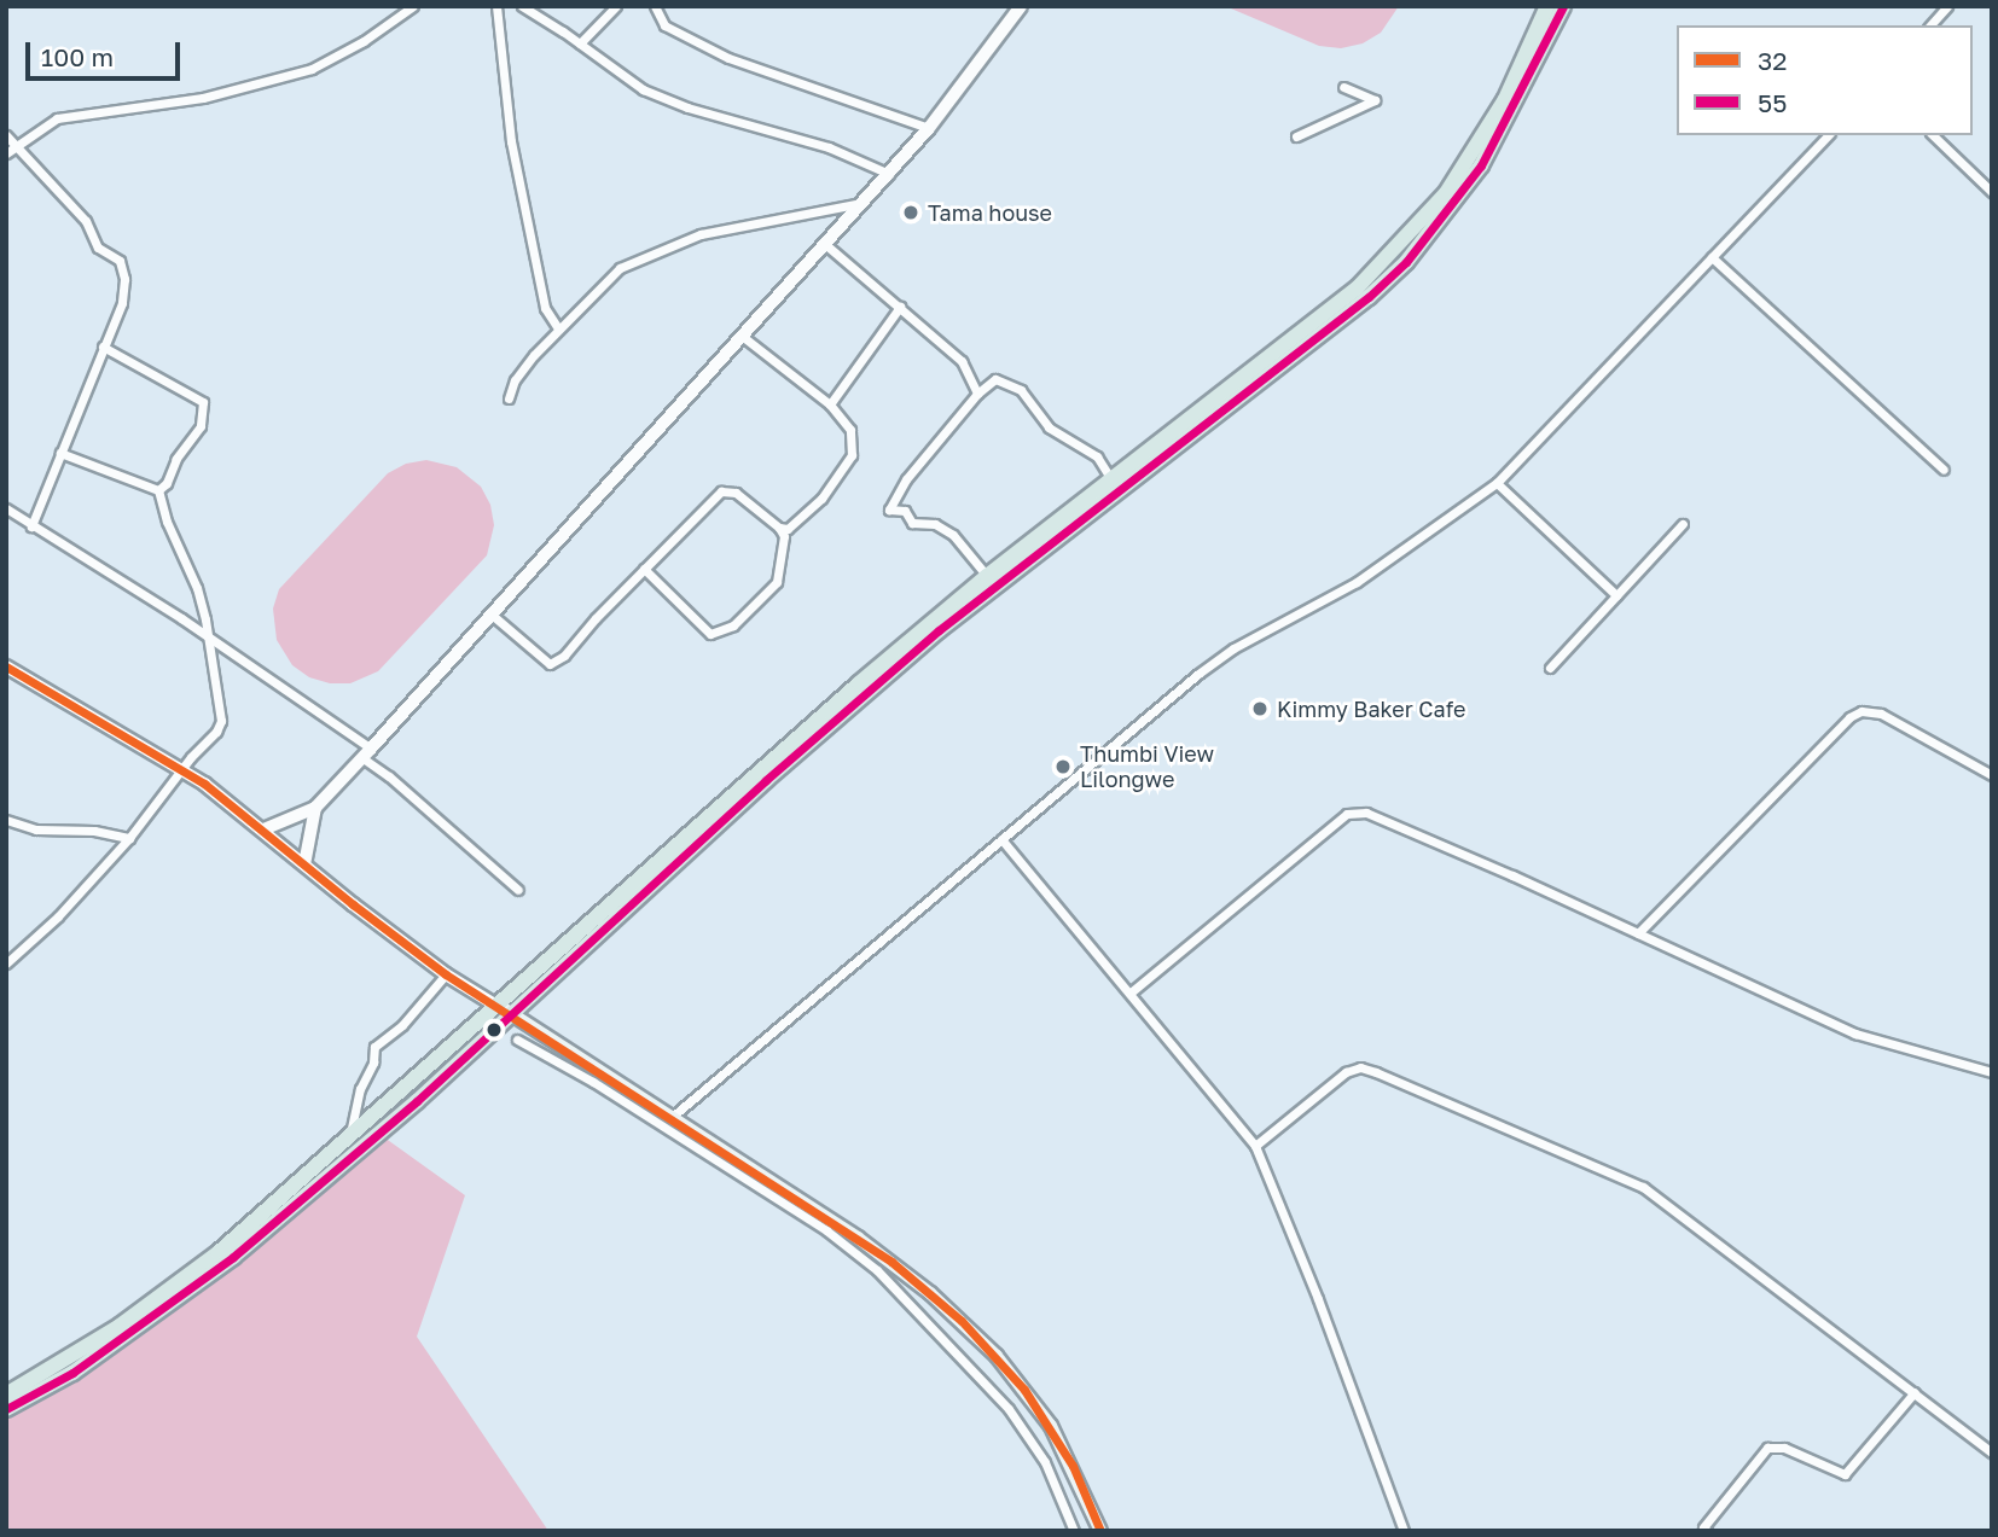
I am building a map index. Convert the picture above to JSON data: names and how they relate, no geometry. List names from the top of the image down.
{
  "places": ["Tama house", "Kimmy Baker Cafe", "Thumbi View Lilongwe"],
  "lines": ["transit line 55", "transit line 32"],
  "legend": ["32", "55"],
  "scale_bar": "100 m"
}
